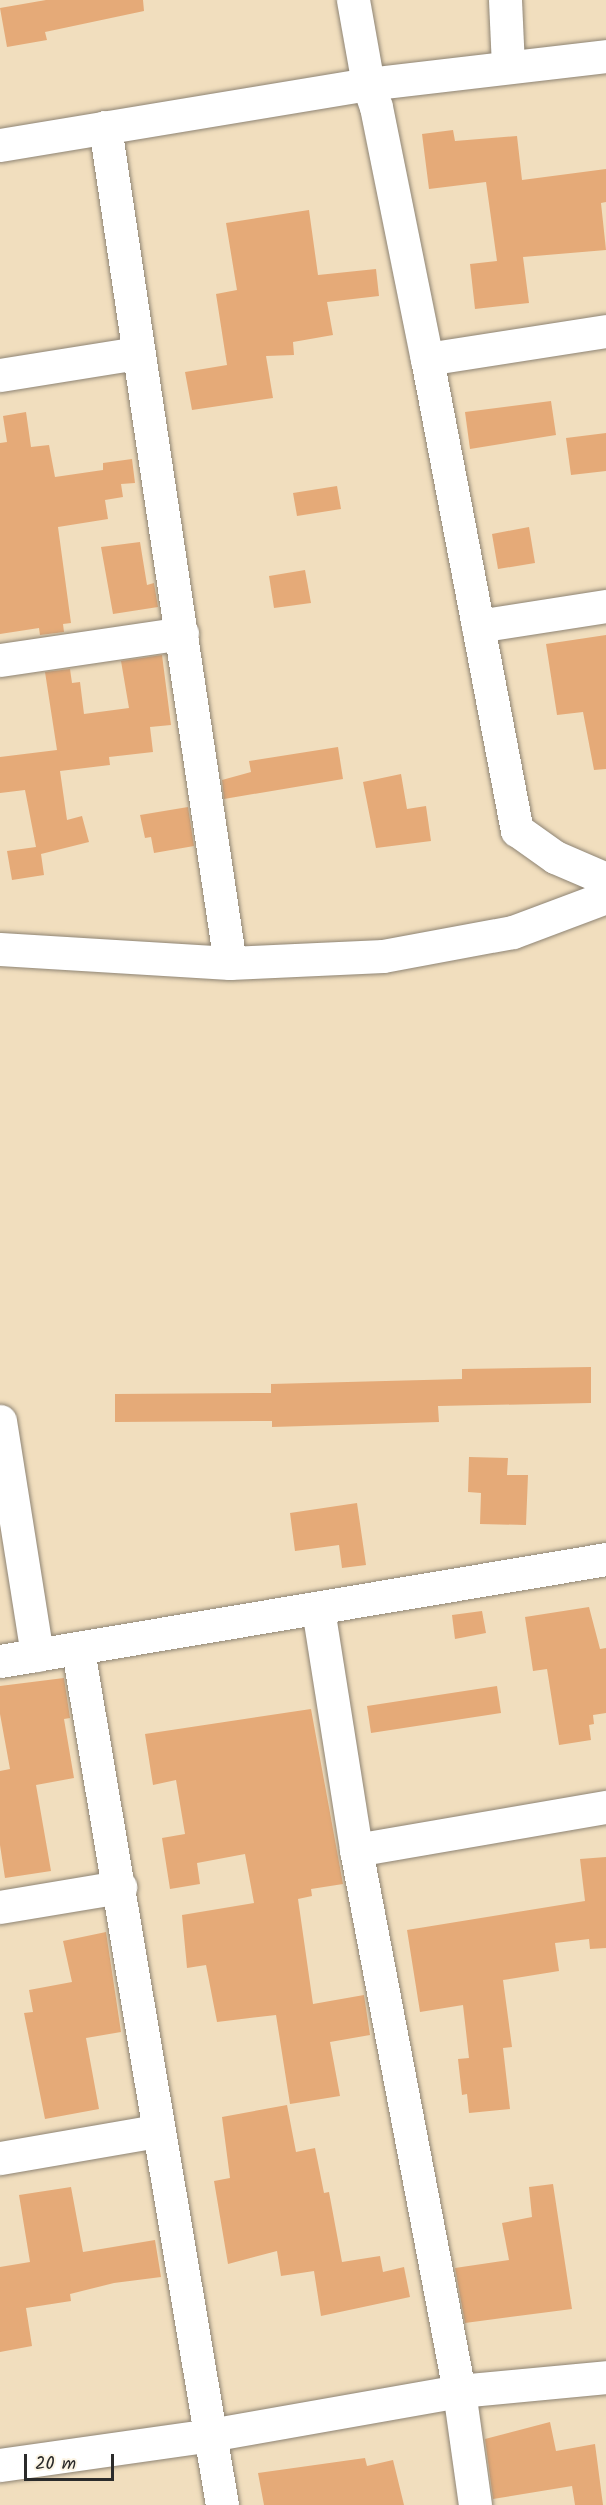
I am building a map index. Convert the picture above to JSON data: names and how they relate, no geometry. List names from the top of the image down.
{
  "scale_bar": "20 m"
}
